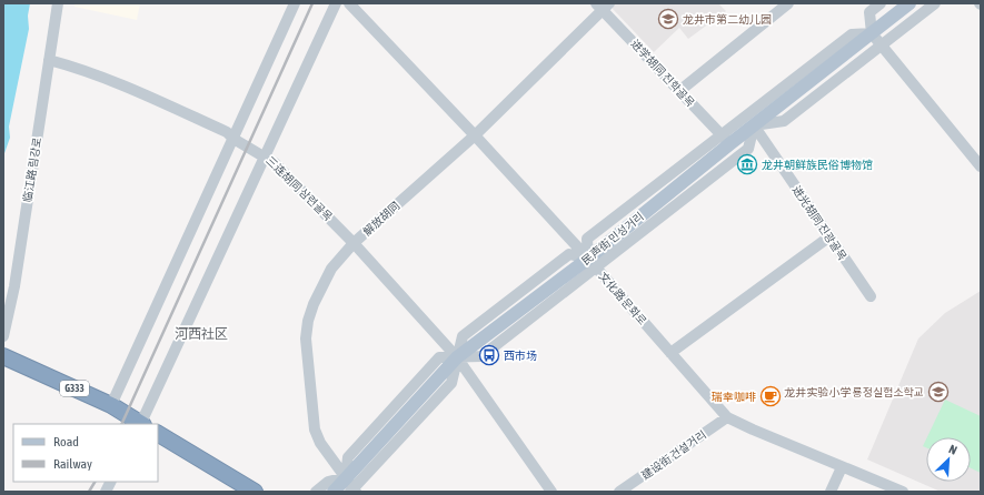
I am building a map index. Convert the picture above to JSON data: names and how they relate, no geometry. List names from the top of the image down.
{
  "streets": {
    "highway": ["G333"],
    "main road": ["民声街 민성거리"],
    "street": [
      "进学胡同 진학골목",
      "临江路 림강로",
      "三连胡同 삼련골목",
      "解放胡同",
      "进光胡同 진광골목",
      "文化路 문화로",
      "建设街 건설거리"
    ]
  },
  "crossings": [
    ["进学胡同 진학골목", "解放胡同"],
    ["进学胡同 진학골목", "民声街 민성거리"],
    ["临江路 림강로", "三连胡同 삼련골목"],
    ["三连胡同 삼련골목", "解放胡同"],
    ["三连胡同 삼련골목", "民声街 민성거리"],
    ["解放胡同", "民声街 민성거리"],
    ["解放胡同", "文化路 문화로"],
    ["进光胡同 진광골목", "民声街 민성거리"],
    ["民声街 민성거리", "文化路 문화로"],
    ["文化路 문화로", "建设街 건설거리"]
  ],
  "districts": ["河西社区"],
  "places": {
    "school or university": ["龙井市第二幼儿园", "龙井实验小学 룡정실험소학교"],
    "museum": ["龙井朝鲜族民俗博物馆"],
    "bus stop": ["西市场"],
    "cafe": ["瑞幸咖啡"]
  },
  "legend": ["Road", "Railway"],
  "north": "top right"
}
